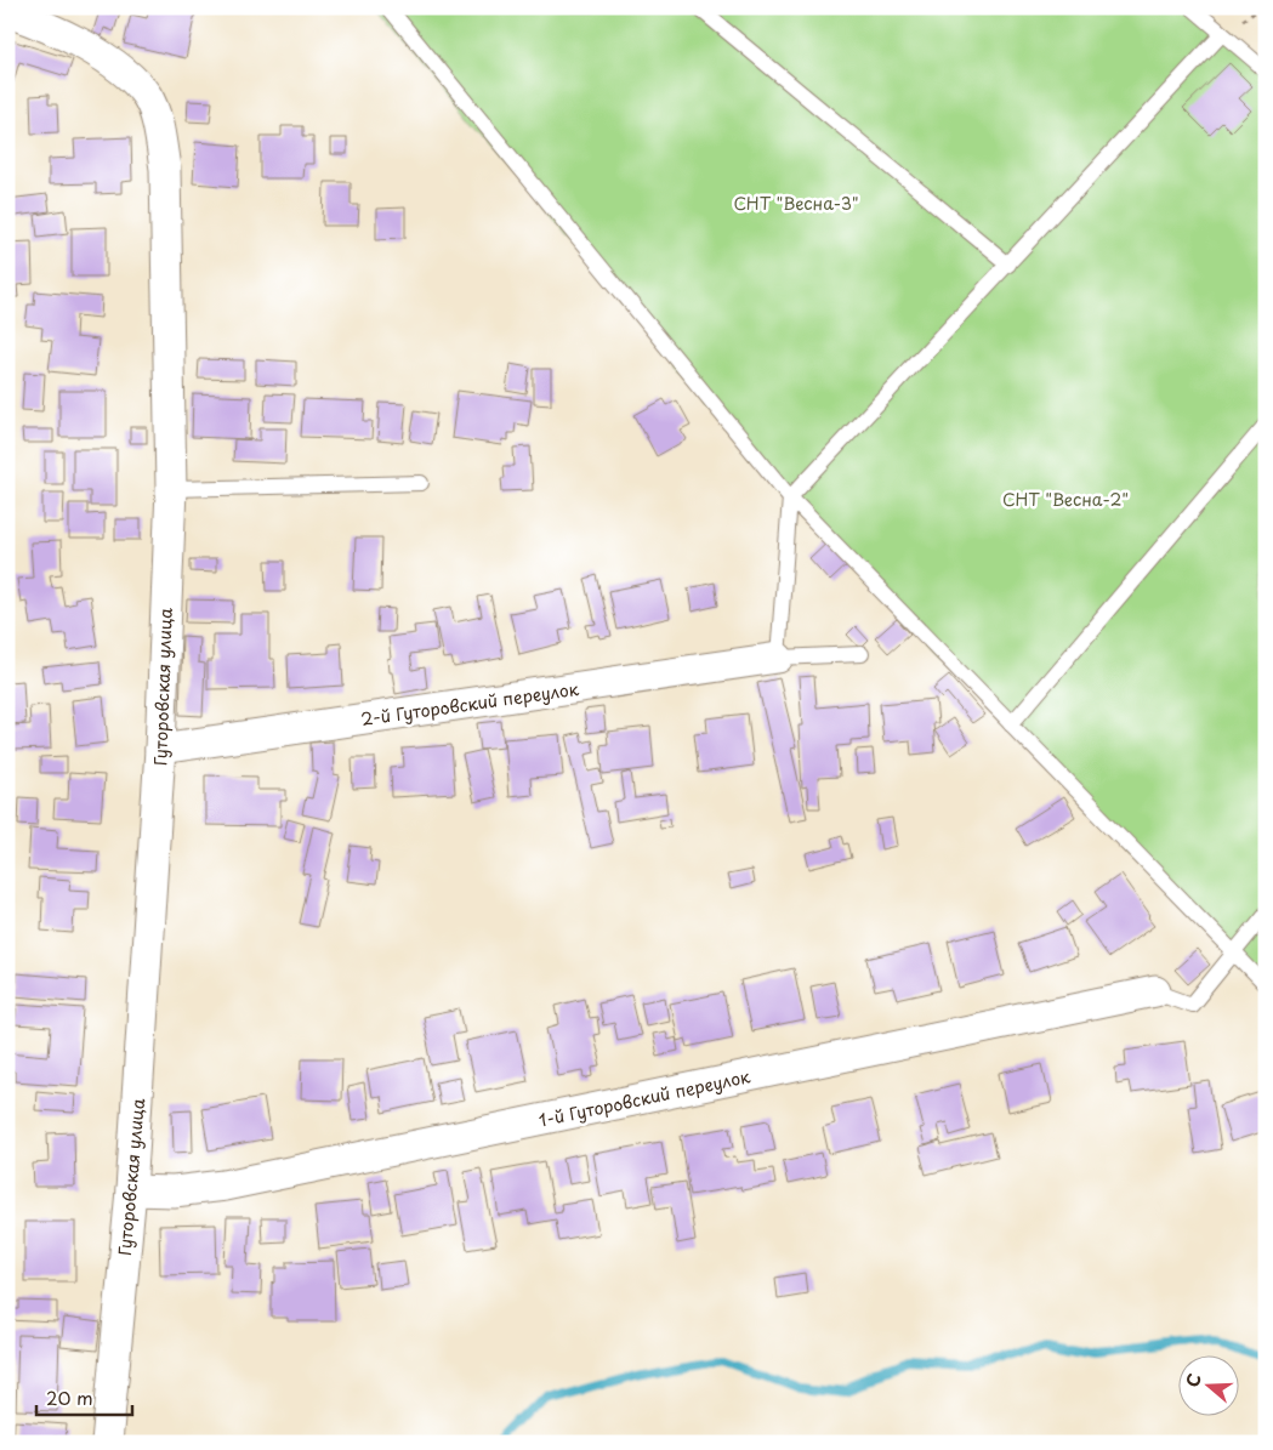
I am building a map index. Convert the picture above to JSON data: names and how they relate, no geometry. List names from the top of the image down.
{
  "streets": {
    "street": ["Гуторовская улица", "2-й Гуторовский переулок", "1-й Гуторовский переулок"]
  },
  "crossings": [
    ["Гуторовская улица", "2-й Гуторовский переулок"],
    ["Гуторовская улица", "1-й Гуторовский переулок"]
  ],
  "parks": ["СНТ \"Весна-3\"", "СНТ \"Весна-2\""],
  "scale_bar": "20 m",
  "north": "left"
}
